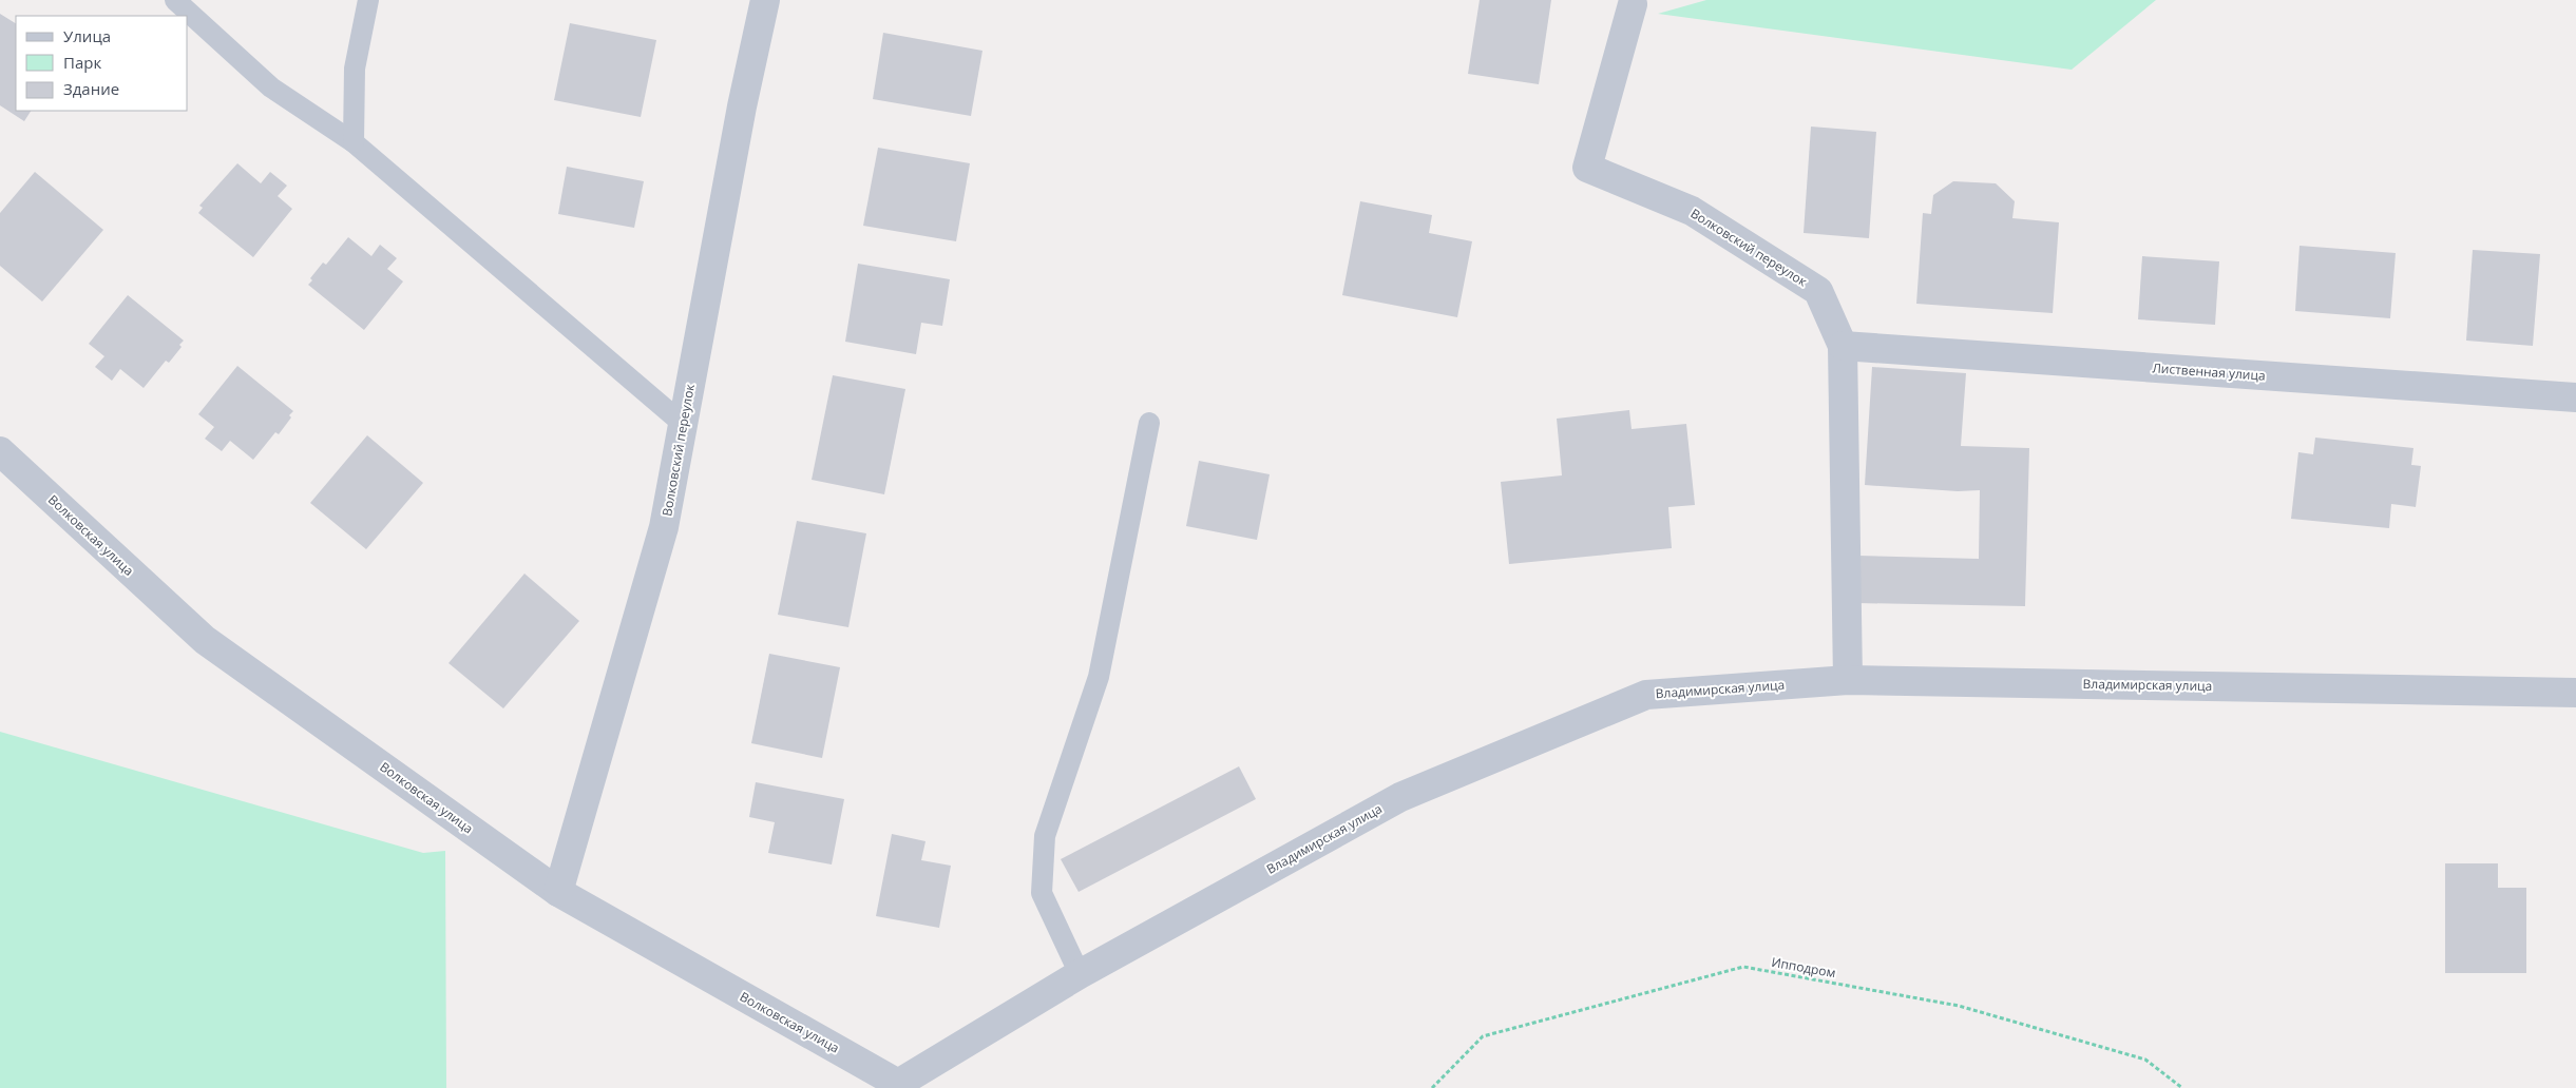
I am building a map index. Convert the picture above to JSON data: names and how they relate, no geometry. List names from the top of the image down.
{
  "streets": {
    "street": [
      "Волковский переулок",
      "Лиственная улица",
      "Волковская улица",
      "Владимирская улица"
    ],
    "path": ["Ипподром"]
  },
  "crossings": [
    ["Волковский переулок", "Лиственная улица"],
    ["Волковский переулок", "Волковская улица"],
    ["Волковский переулок", "Владимирская улица"],
    ["Волковская улица", "Владимирская улица"]
  ],
  "legend": ["Улица", "Парк", "Здание"]
}
